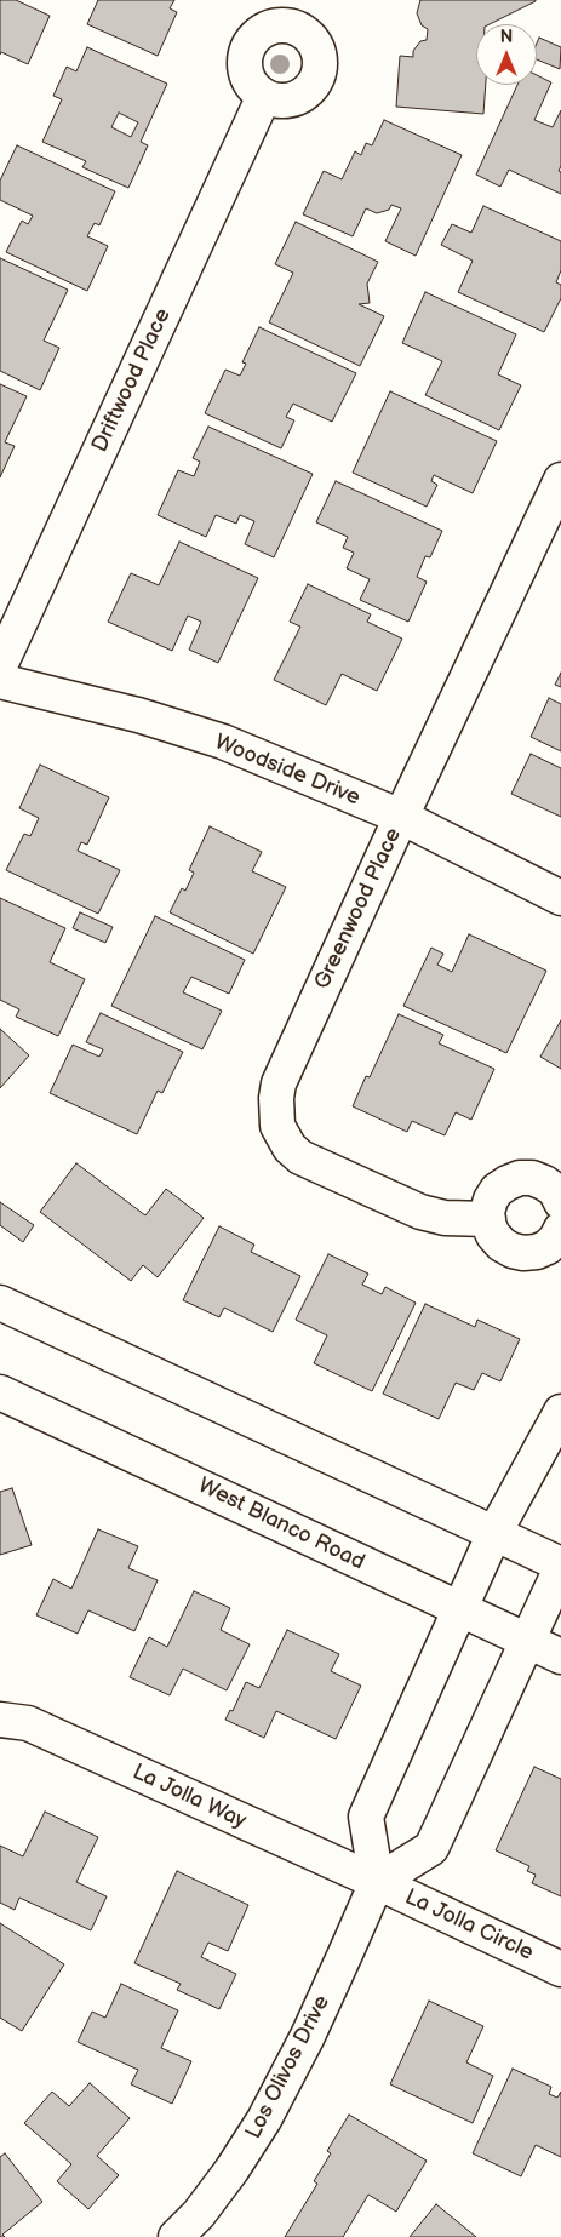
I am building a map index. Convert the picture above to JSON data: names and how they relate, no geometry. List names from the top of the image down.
{
  "streets": {
    "street": [
      "Driftwood Place",
      "Woodside Drive",
      "Greenwood Place",
      "West Blanco Road",
      "La Jolla Way",
      "La Jolla Circle",
      "Los Olivos Drive"
    ]
  },
  "crossings": [
    ["Woodside Drive", "Greenwood Place"],
    ["La Jolla Way", "La Jolla Circle"],
    ["La Jolla Way", "Los Olivos Drive"],
    ["La Jolla Circle", "Los Olivos Drive"]
  ],
  "north": "top"
}
